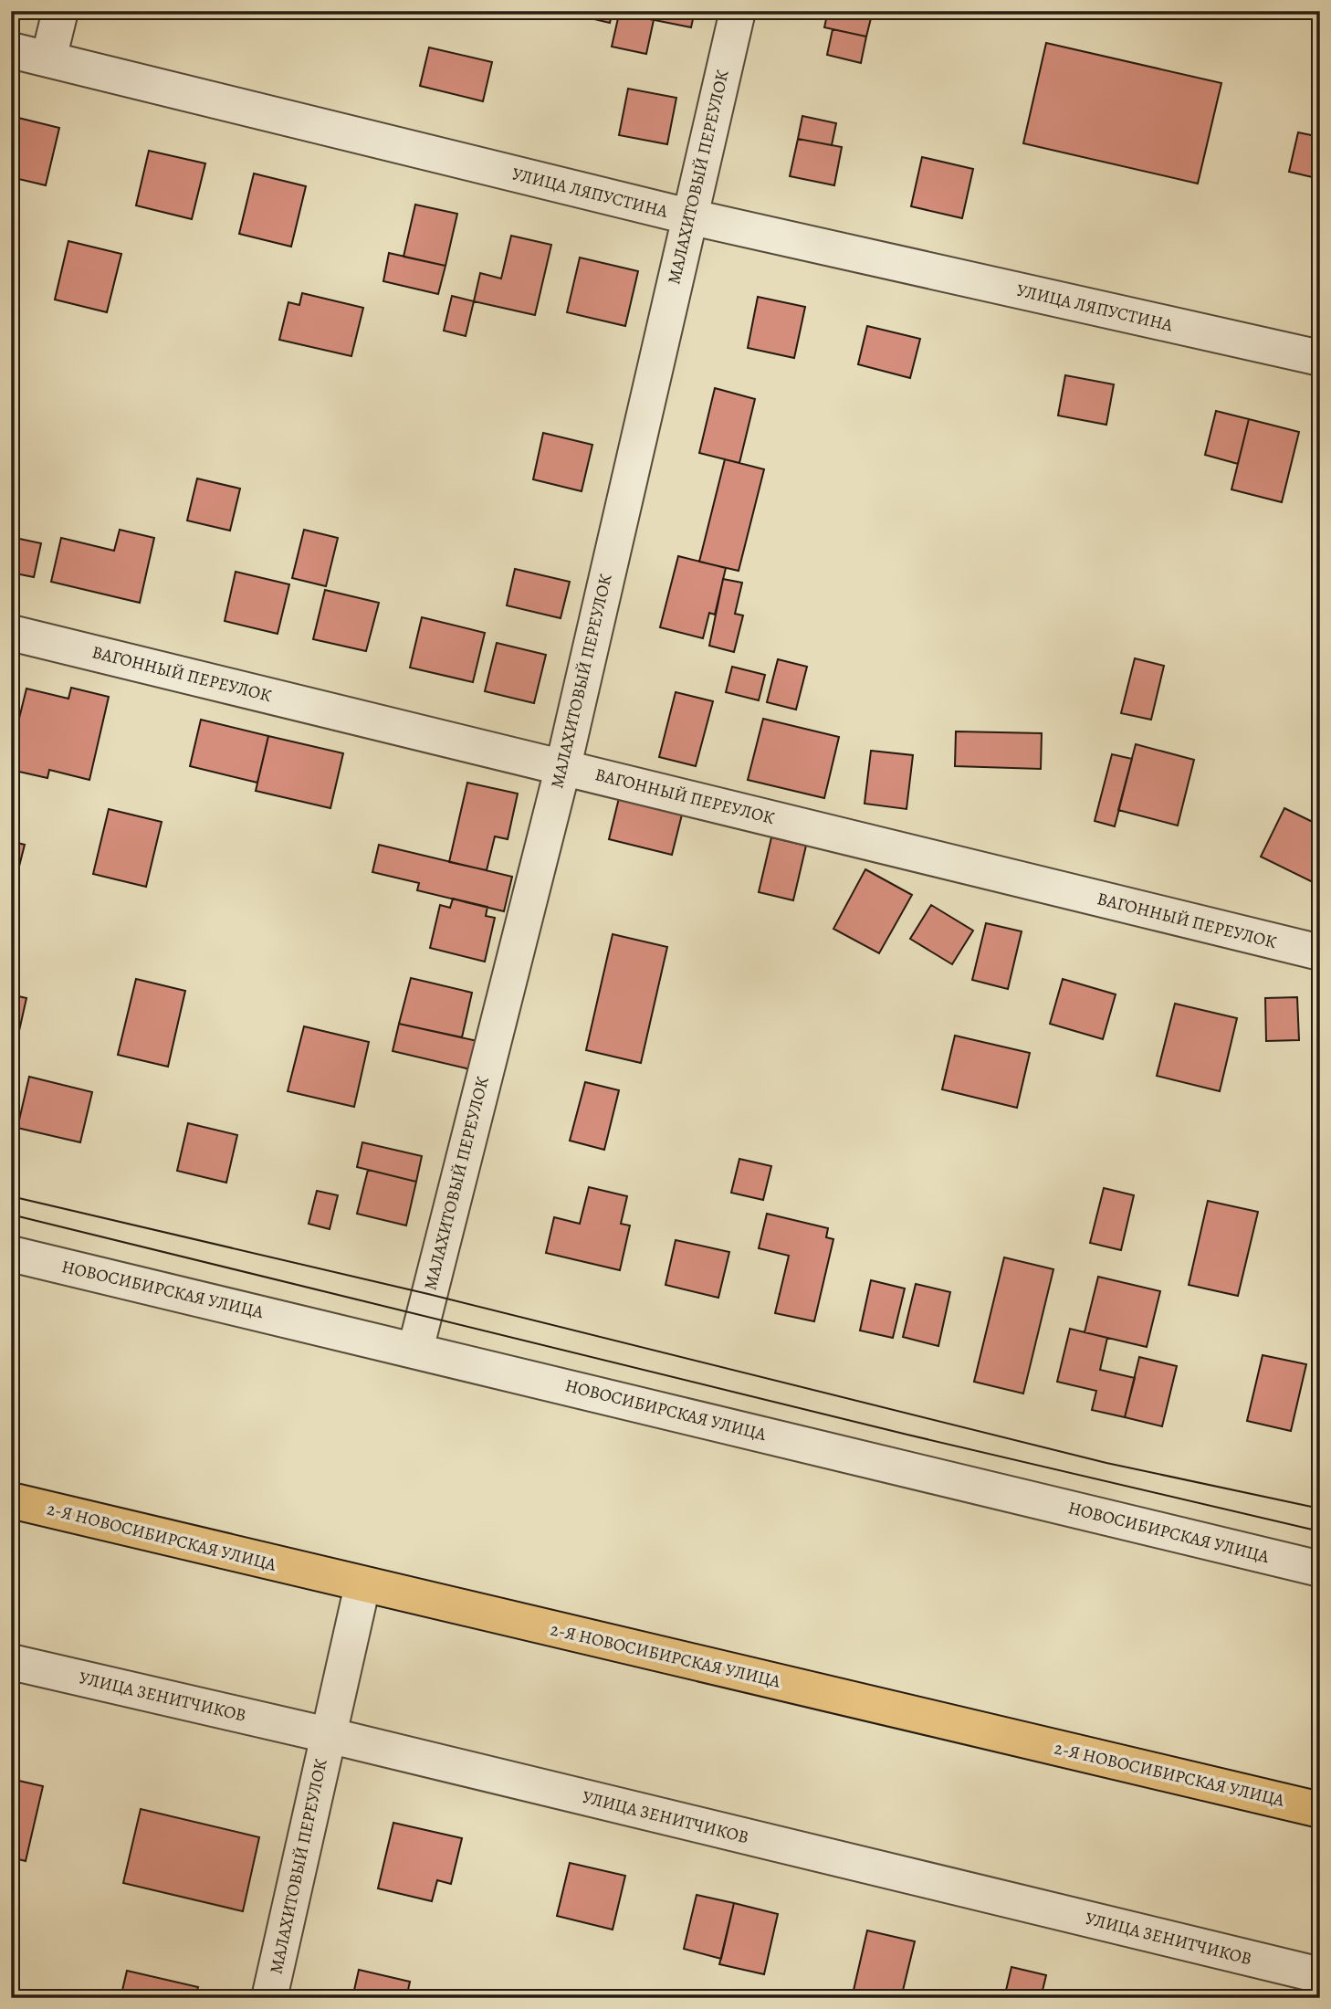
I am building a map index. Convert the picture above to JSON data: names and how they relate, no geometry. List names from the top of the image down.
{
  "streets": {
    "main road": ["2-Я НОВОСИБИРСКАЯ УЛИЦА"],
    "street": [
      "МАЛАХИТОВЫЙ ПЕРЕУЛОК",
      "УЛИЦА ЛЯПУСТИНА",
      "ВАГОННЫЙ ПЕРЕУЛОК",
      "НОВОСИБИРСКАЯ УЛИЦА",
      "УЛИЦА ЗЕНИТЧИКОВ"
    ]
  },
  "crossings": [
    ["МАЛАХИТОВЫЙ ПЕРЕУЛОК", "УЛИЦА ЛЯПУСТИНА"],
    ["МАЛАХИТОВЫЙ ПЕРЕУЛОК", "ВАГОННЫЙ ПЕРЕУЛОК"],
    ["МАЛАХИТОВЫЙ ПЕРЕУЛОК", "НОВОСИБИРСКАЯ УЛИЦА"],
    ["МАЛАХИТОВЫЙ ПЕРЕУЛОК", "2-Я НОВОСИБИРСКАЯ УЛИЦА"],
    ["МАЛАХИТОВЫЙ ПЕРЕУЛОК", "УЛИЦА ЗЕНИТЧИКОВ"]
  ]
}
